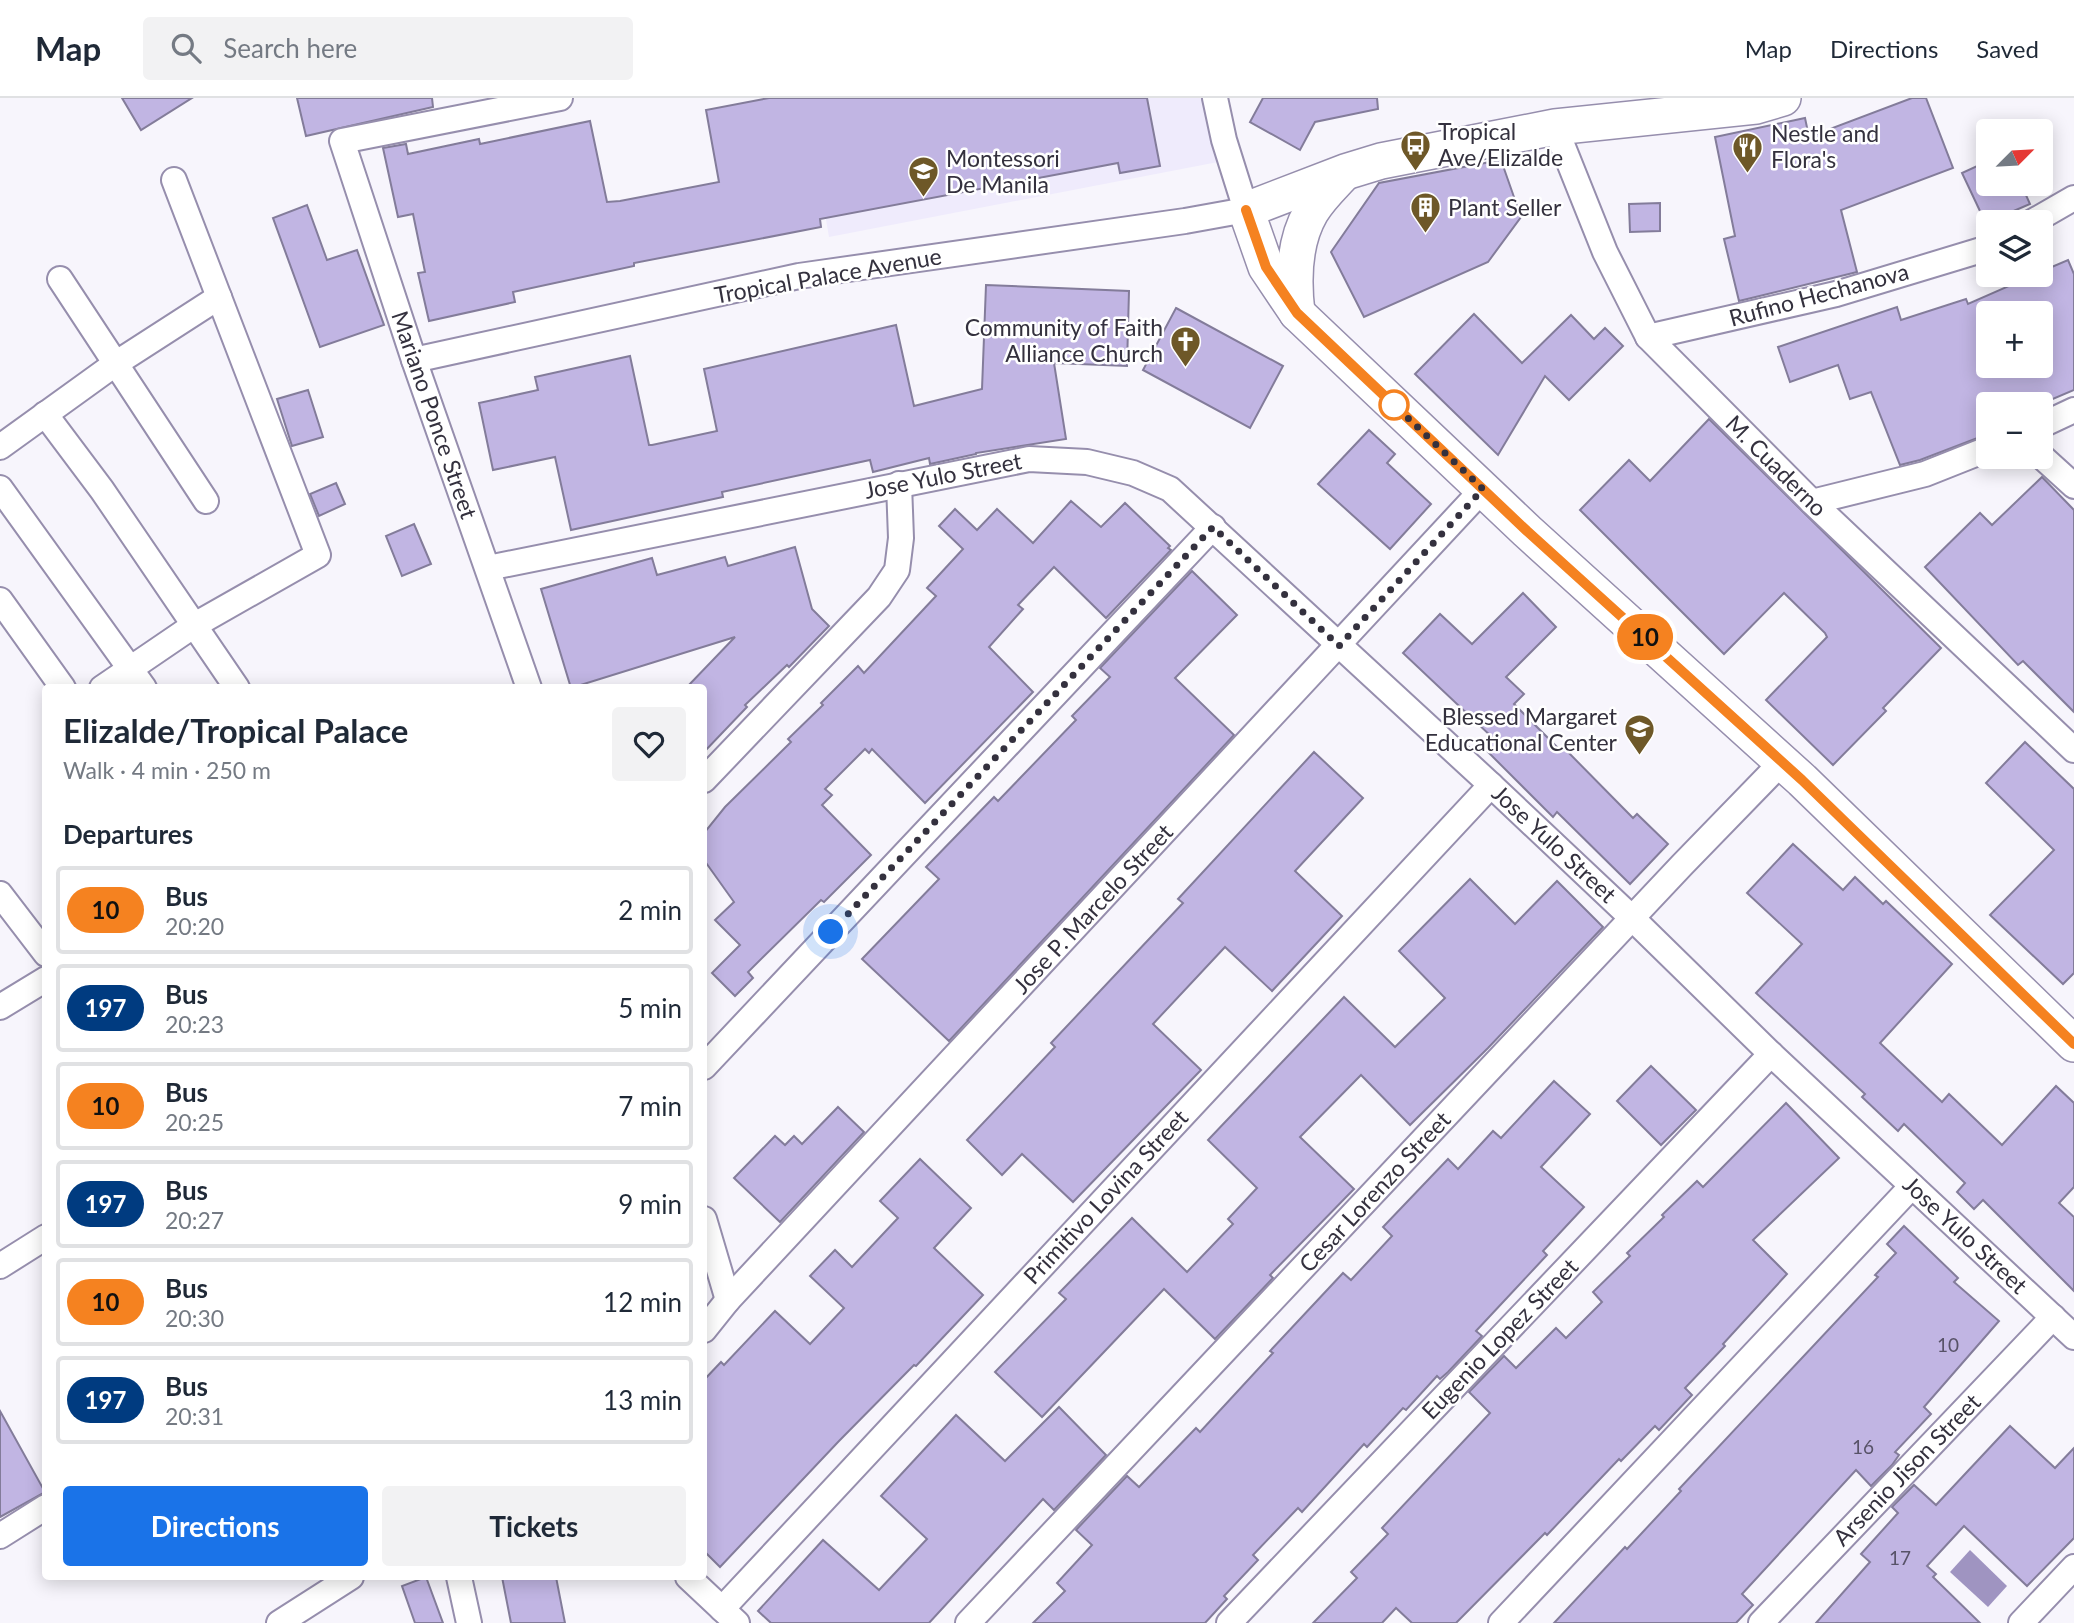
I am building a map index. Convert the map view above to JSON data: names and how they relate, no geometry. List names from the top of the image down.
{
  "streets": {
    "street": [
      "Tropical Palace Avenue",
      "Rufino Hechanova",
      "Mariano Ponce Street",
      "M. Cuaderno",
      "Jose Yulo Street",
      "Jose P. Marcelo Street",
      "Cesar Lorenzo Street",
      "Primitivo Lovina Street",
      "Eugenio Lopez Street",
      "Arsenio Jison Street"
    ]
  },
  "crossings": [
    ["Tropical Palace Avenue", "Mariano Ponce Street"],
    ["Rufino Hechanova", "M. Cuaderno"],
    ["Mariano Ponce Street", "Jose Yulo Street"],
    ["Jose Yulo Street", "Jose P. Marcelo Street"],
    ["Jose Yulo Street", "Cesar Lorenzo Street"],
    ["Jose Yulo Street", "Primitivo Lovina Street"],
    ["Jose Yulo Street", "Eugenio Lopez Street"],
    ["Jose Yulo Street", "Arsenio Jison Street"]
  ],
  "places": {
    "bus stop": ["Tropical Ave/Elizalde"],
    "restaurant": ["Nestle and Flora's"],
    "school or university": ["Montessori De Manila", "Blessed Margaret Educational Center"],
    "building": ["Plant Seller"],
    "church": ["Community of Faith Alliance Church"]
  },
  "lines": ["bus line 10"],
  "house_numbers": ["10", "16", "17"],
  "north": "top right",
  "page": {
    "header": "Map",
    "search": "Search here",
    "nav": ["Map", "Directions", "Saved"],
    "on_map": "10",
    "map_buttons": ["+", "−"],
    "heading": [
      ["Elizalde/Tropical Palace", "Walk · 4 min · 250 m"],
      "Departures"
    ],
    "list": [
      {
        "mark": "10",
        "name": "Bus",
        "note": "20:20",
        "value": "2 min"
      },
      {
        "mark": "197",
        "name": "Bus",
        "note": "20:23",
        "value": "5 min"
      },
      {
        "mark": "10",
        "name": "Bus",
        "note": "20:25",
        "value": "7 min"
      },
      {
        "mark": "197",
        "name": "Bus",
        "note": "20:27",
        "value": "9 min"
      },
      {
        "mark": "10",
        "name": "Bus",
        "note": "20:30",
        "value": "12 min"
      },
      {
        "mark": "197",
        "name": "Bus",
        "note": "20:31",
        "value": "13 min"
      }
    ],
    "buttons": ["Directions", "Tickets"]
  }
}
